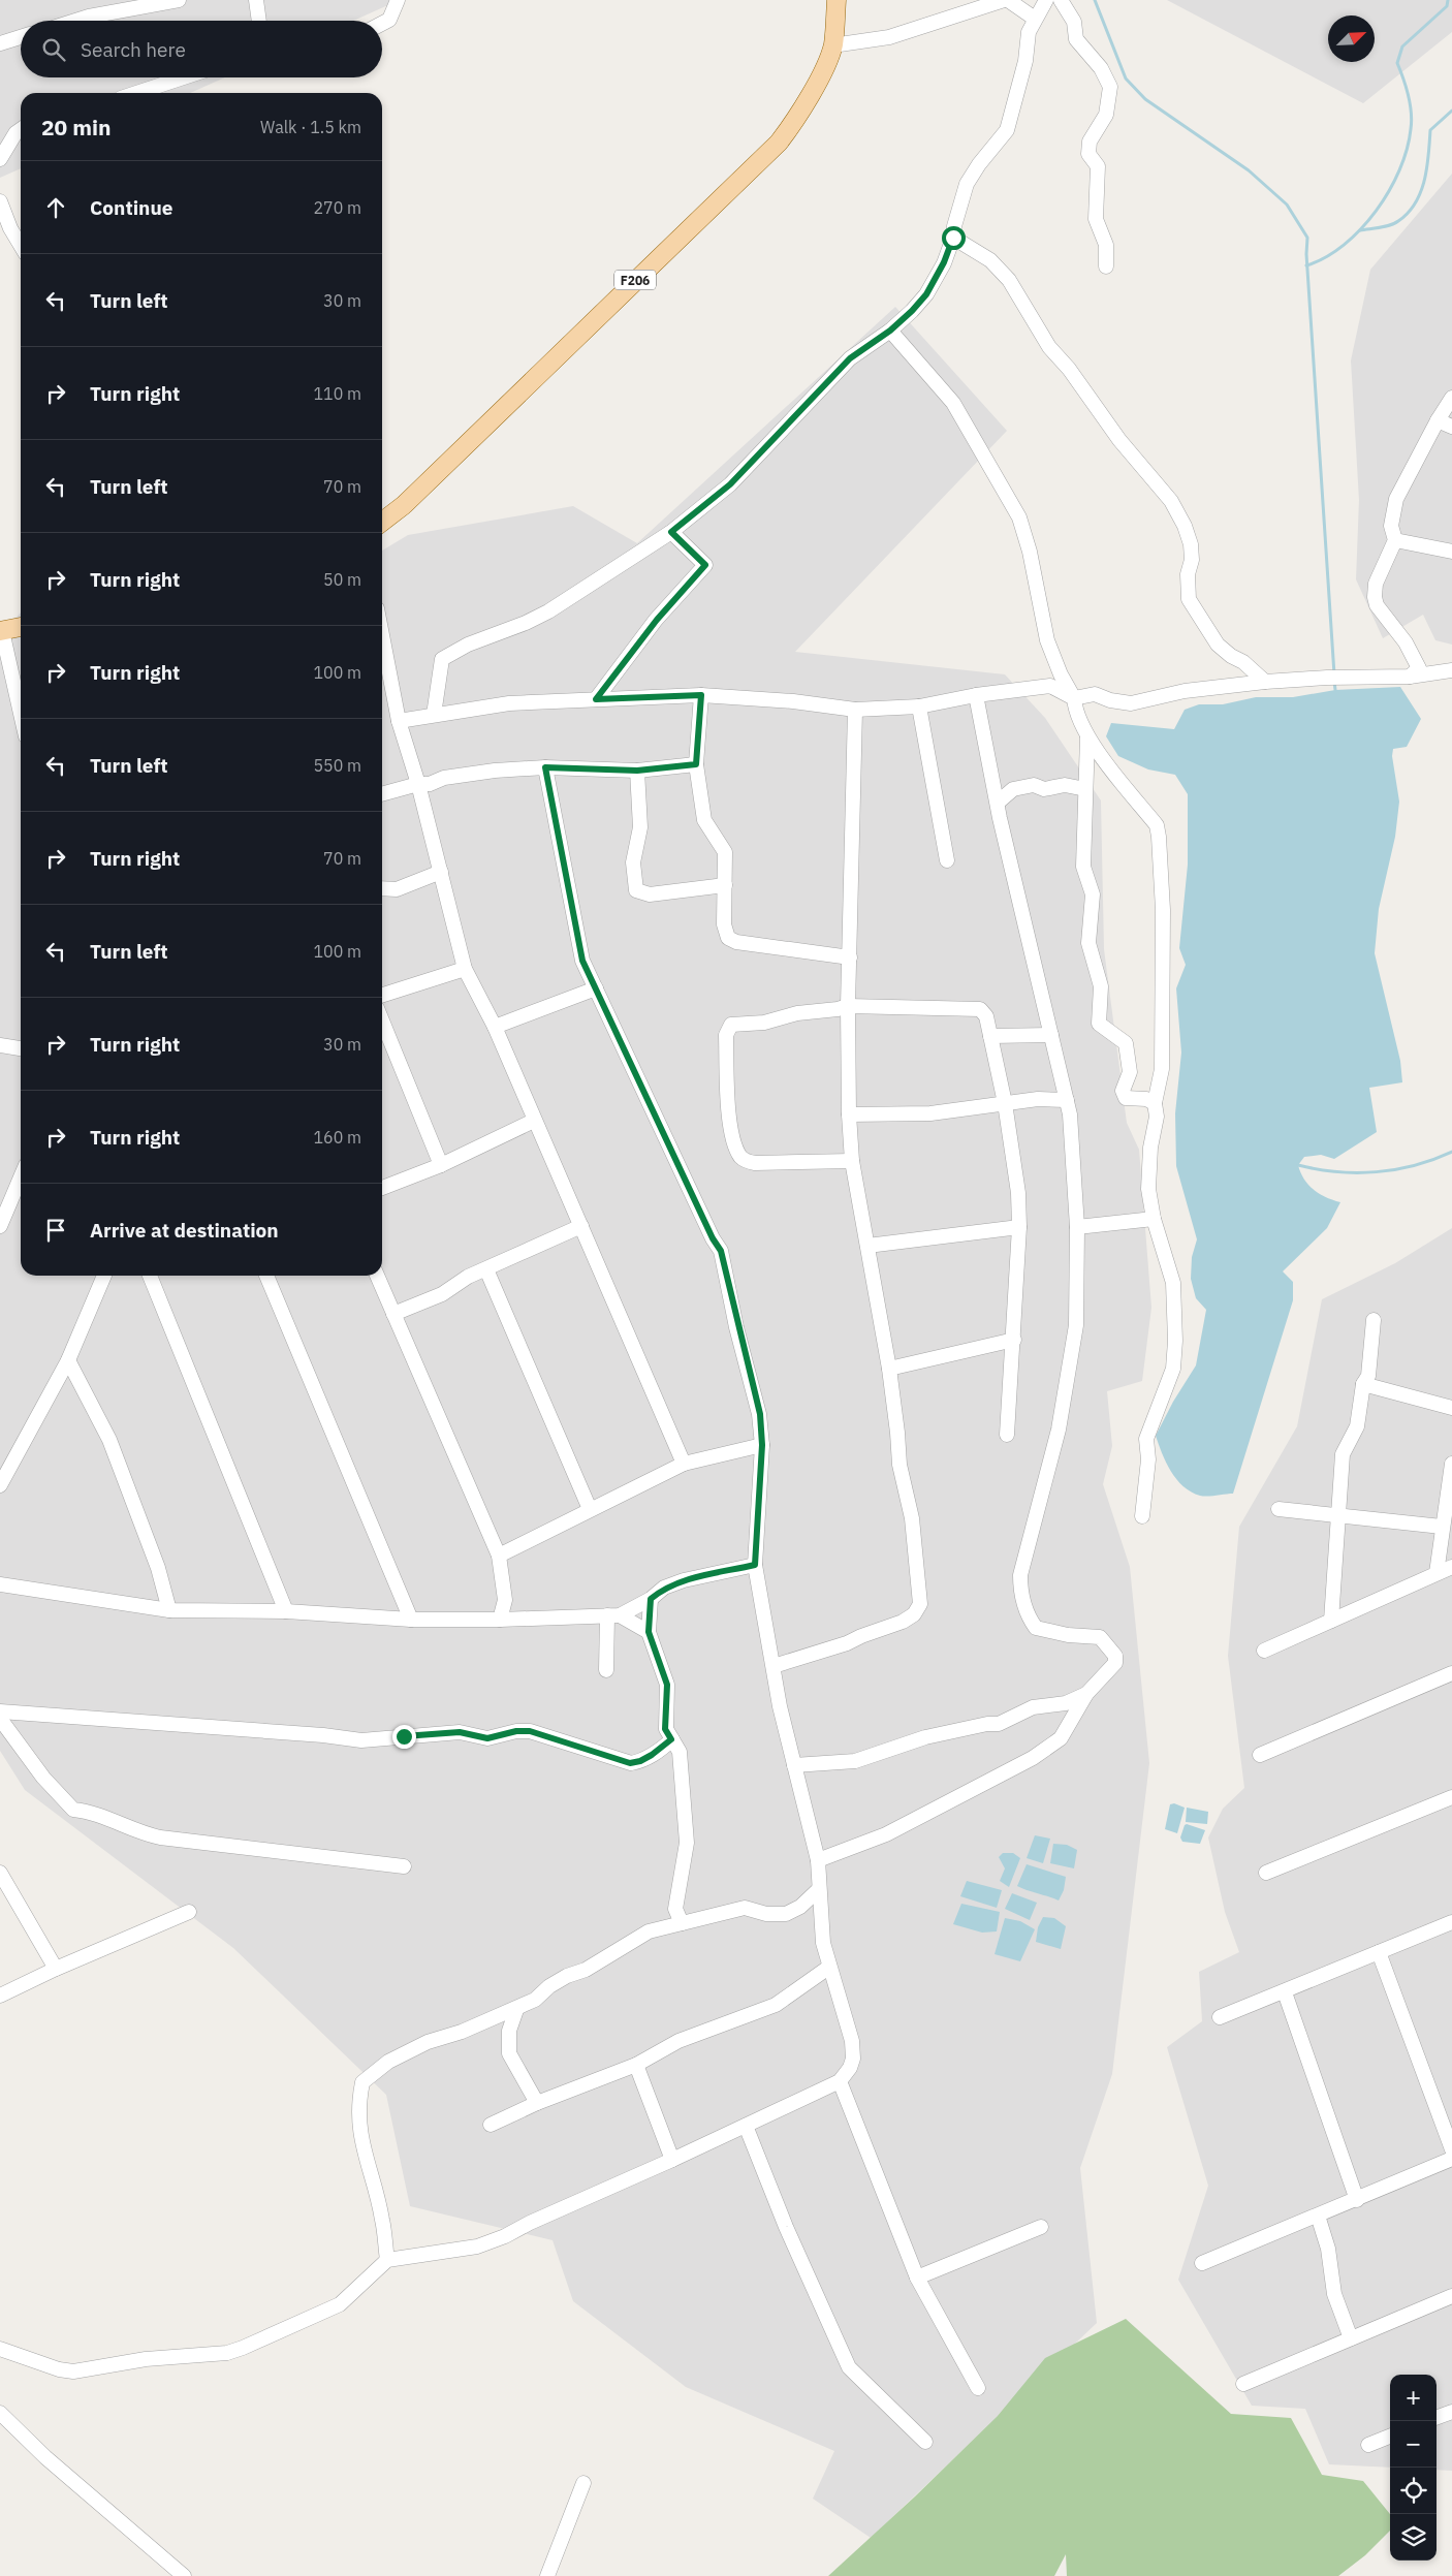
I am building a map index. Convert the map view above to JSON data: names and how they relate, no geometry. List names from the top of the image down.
{
  "streets": {
    "main road": ["F206"]
  },
  "north": "top right",
  "page": {
    "search": "Search here",
    "heading": ["20 min", "Walk · 1.5 km"],
    "list": [
      ["Continue", "270 m"],
      ["Turn left", "30 m"],
      ["Turn right", "110 m"],
      ["Turn left", "70 m"],
      ["Turn right", "50 m"],
      ["Turn right", "100 m"],
      ["Turn left", "550 m"],
      ["Turn right", "70 m"],
      ["Turn left", "100 m"],
      ["Turn right", "30 m"],
      ["Turn right", "160 m"],
      "Arrive at destination"
    ],
    "map_buttons": ["+", "−"]
  }
}
